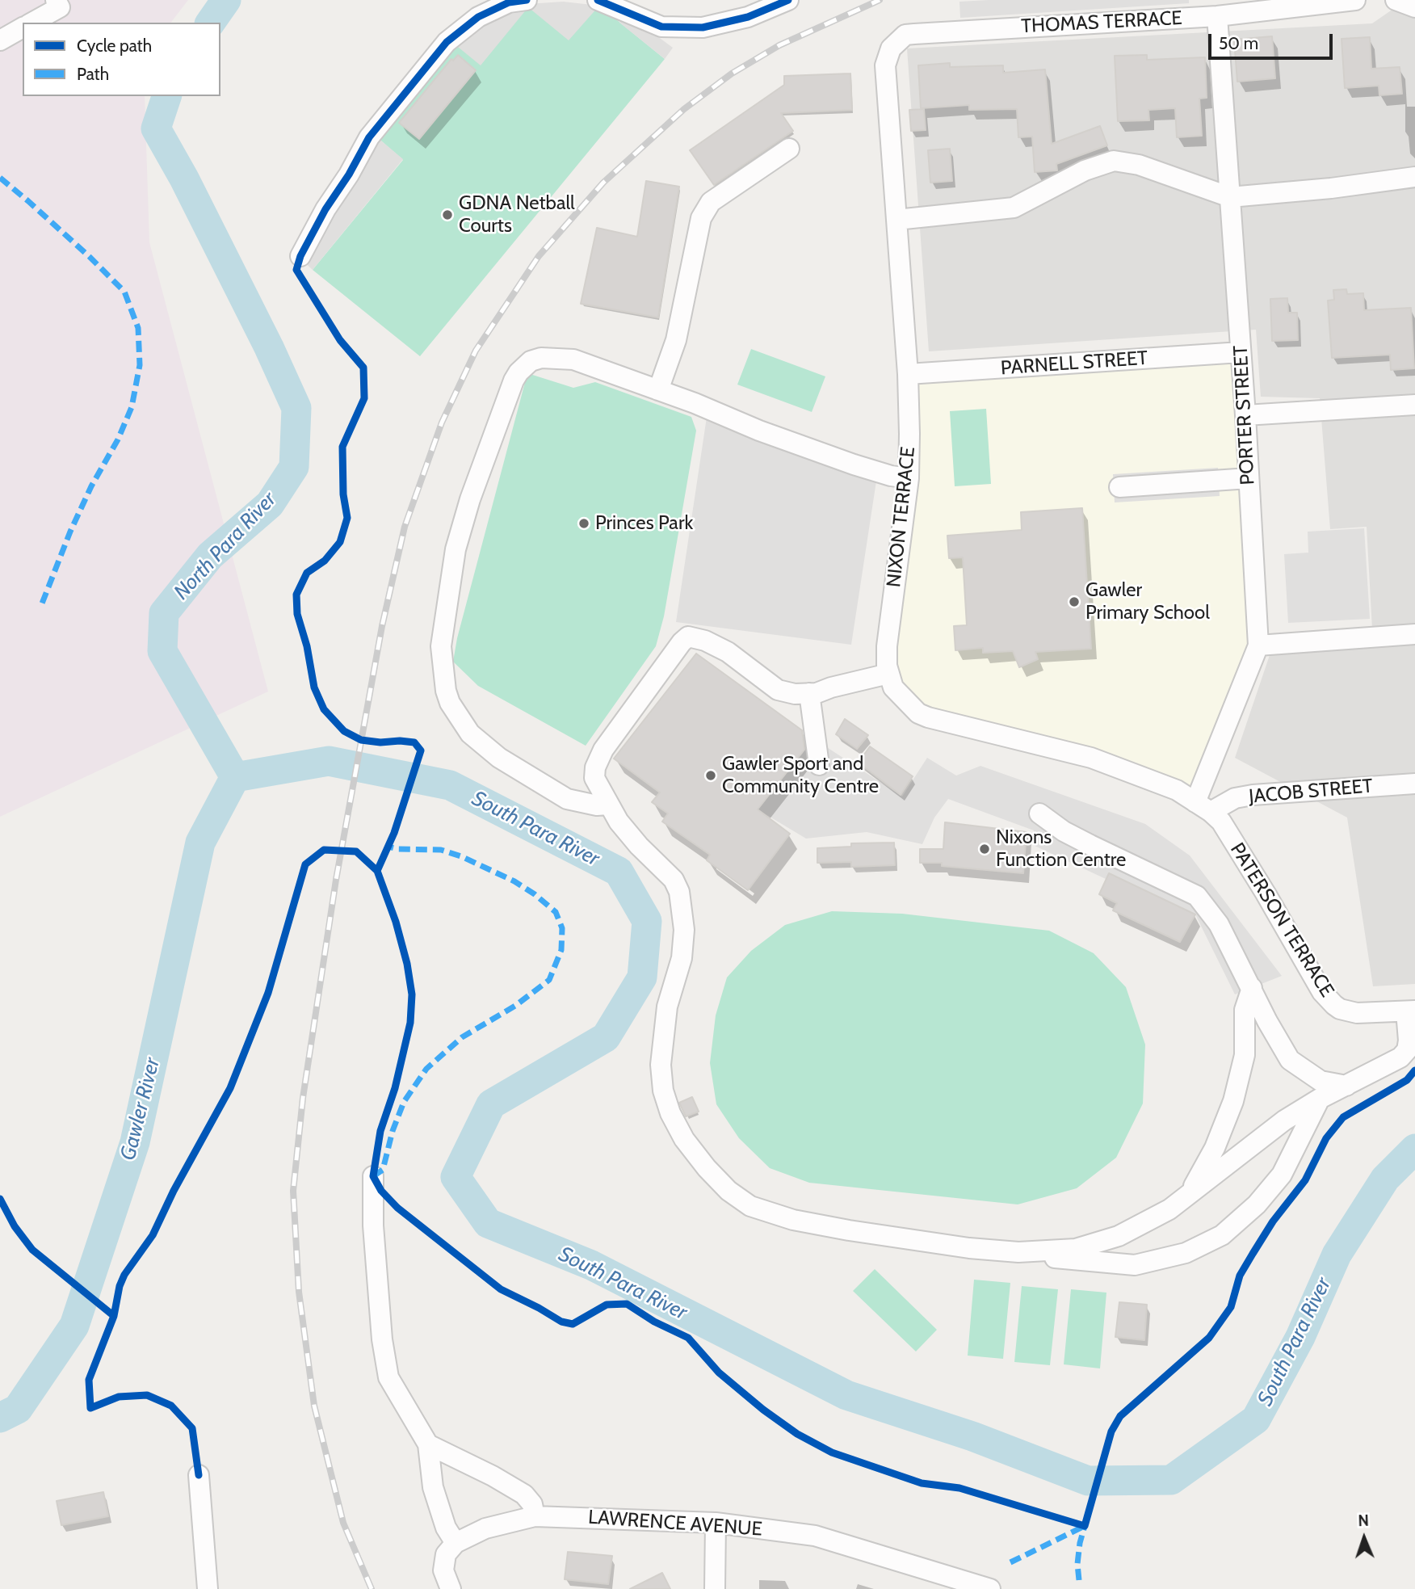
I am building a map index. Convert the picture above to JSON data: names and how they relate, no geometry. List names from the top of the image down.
{
  "streets": {
    "street": [
      "THOMAS TERRACE",
      "PARNELL STREET",
      "PORTER STREET",
      "NIXON TERRACE",
      "JACOB STREET",
      "PATERSON TERRACE",
      "LAWRENCE AVENUE"
    ]
  },
  "crossings": [
    ["THOMAS TERRACE", "PORTER STREET"],
    ["THOMAS TERRACE", "NIXON TERRACE"],
    ["PARNELL STREET", "PORTER STREET"],
    ["PARNELL STREET", "NIXON TERRACE"],
    ["PORTER STREET", "NIXON TERRACE"],
    ["PORTER STREET", "JACOB STREET"],
    ["PORTER STREET", "PATERSON TERRACE"],
    ["NIXON TERRACE", "JACOB STREET"],
    ["NIXON TERRACE", "PATERSON TERRACE"],
    ["JACOB STREET", "PATERSON TERRACE"]
  ],
  "water": ["North Para River", "South Para River", "Gawler River"],
  "places": [
    "GDNA Netball Courts",
    "Princes Park",
    "Gawler Primary School",
    "Gawler Sport and Community Centre",
    "Nixons Function Centre"
  ],
  "legend": ["Cycle path", "Path"],
  "scale_bar": "50 m",
  "north": "top"
}
